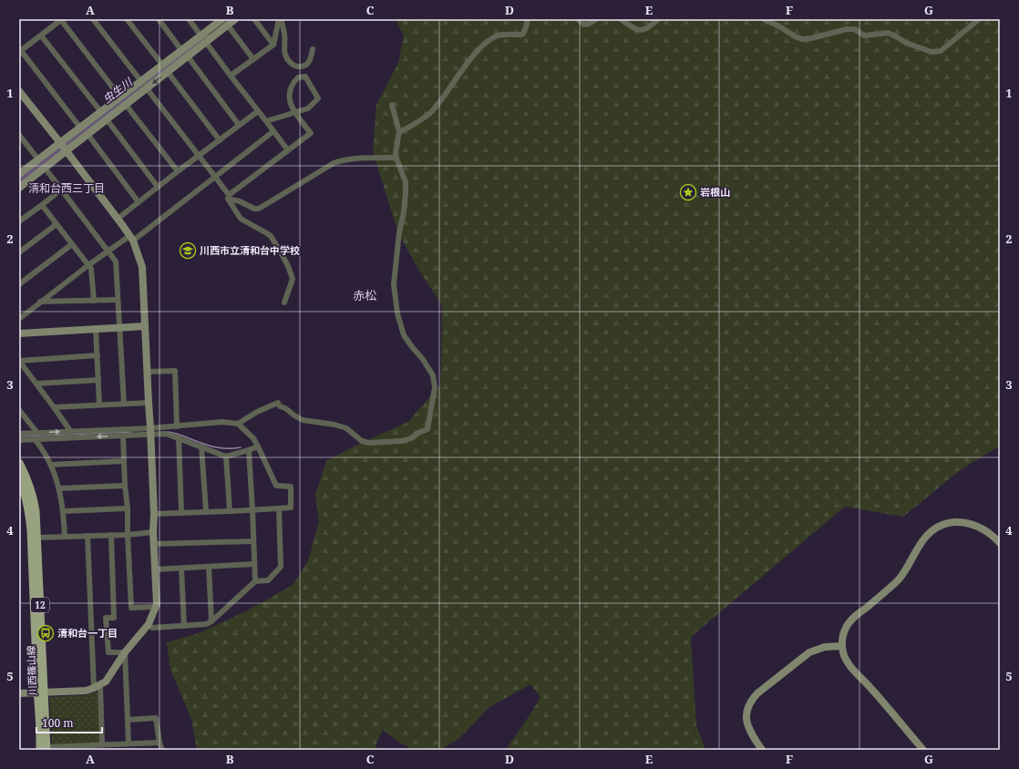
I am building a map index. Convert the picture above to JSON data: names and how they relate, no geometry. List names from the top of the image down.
{
  "streets": {
    "main road": ["12", "川西篠山線"]
  },
  "districts": ["清和台西三丁目", "赤松"],
  "water": ["虫生川"],
  "places": {
    "place": ["岩根山"],
    "school or university": ["川西市立清和台中学校"],
    "bus stop": ["清和台一丁目"]
  },
  "scale_bar": "100 m",
  "grid": {
    "columns": [
      "A",
      "B",
      "C",
      "D",
      "E",
      "F",
      "G"
    ],
    "rows": [
      "1",
      "2",
      "3",
      "4",
      "5"
    ]
  }
}
